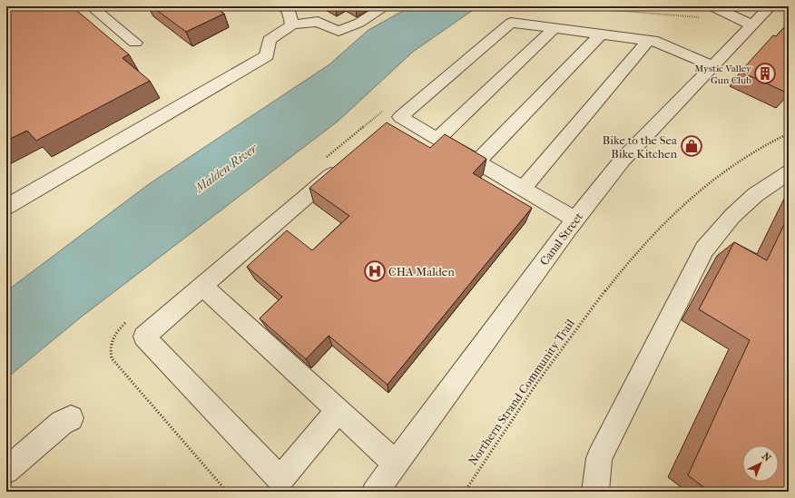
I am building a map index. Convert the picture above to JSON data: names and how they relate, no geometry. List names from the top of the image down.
{
  "streets": {
    "street": ["Canal Street"],
    "path": ["Northern Strand Community Trail"]
  },
  "water": ["Malden River"],
  "places": {
    "building": ["Mystic Valley Gun Club"],
    "shop": ["Bike to the Sea Bike Kitchen"],
    "hospital": ["CHA Malden"]
  },
  "north": "top right"
}
